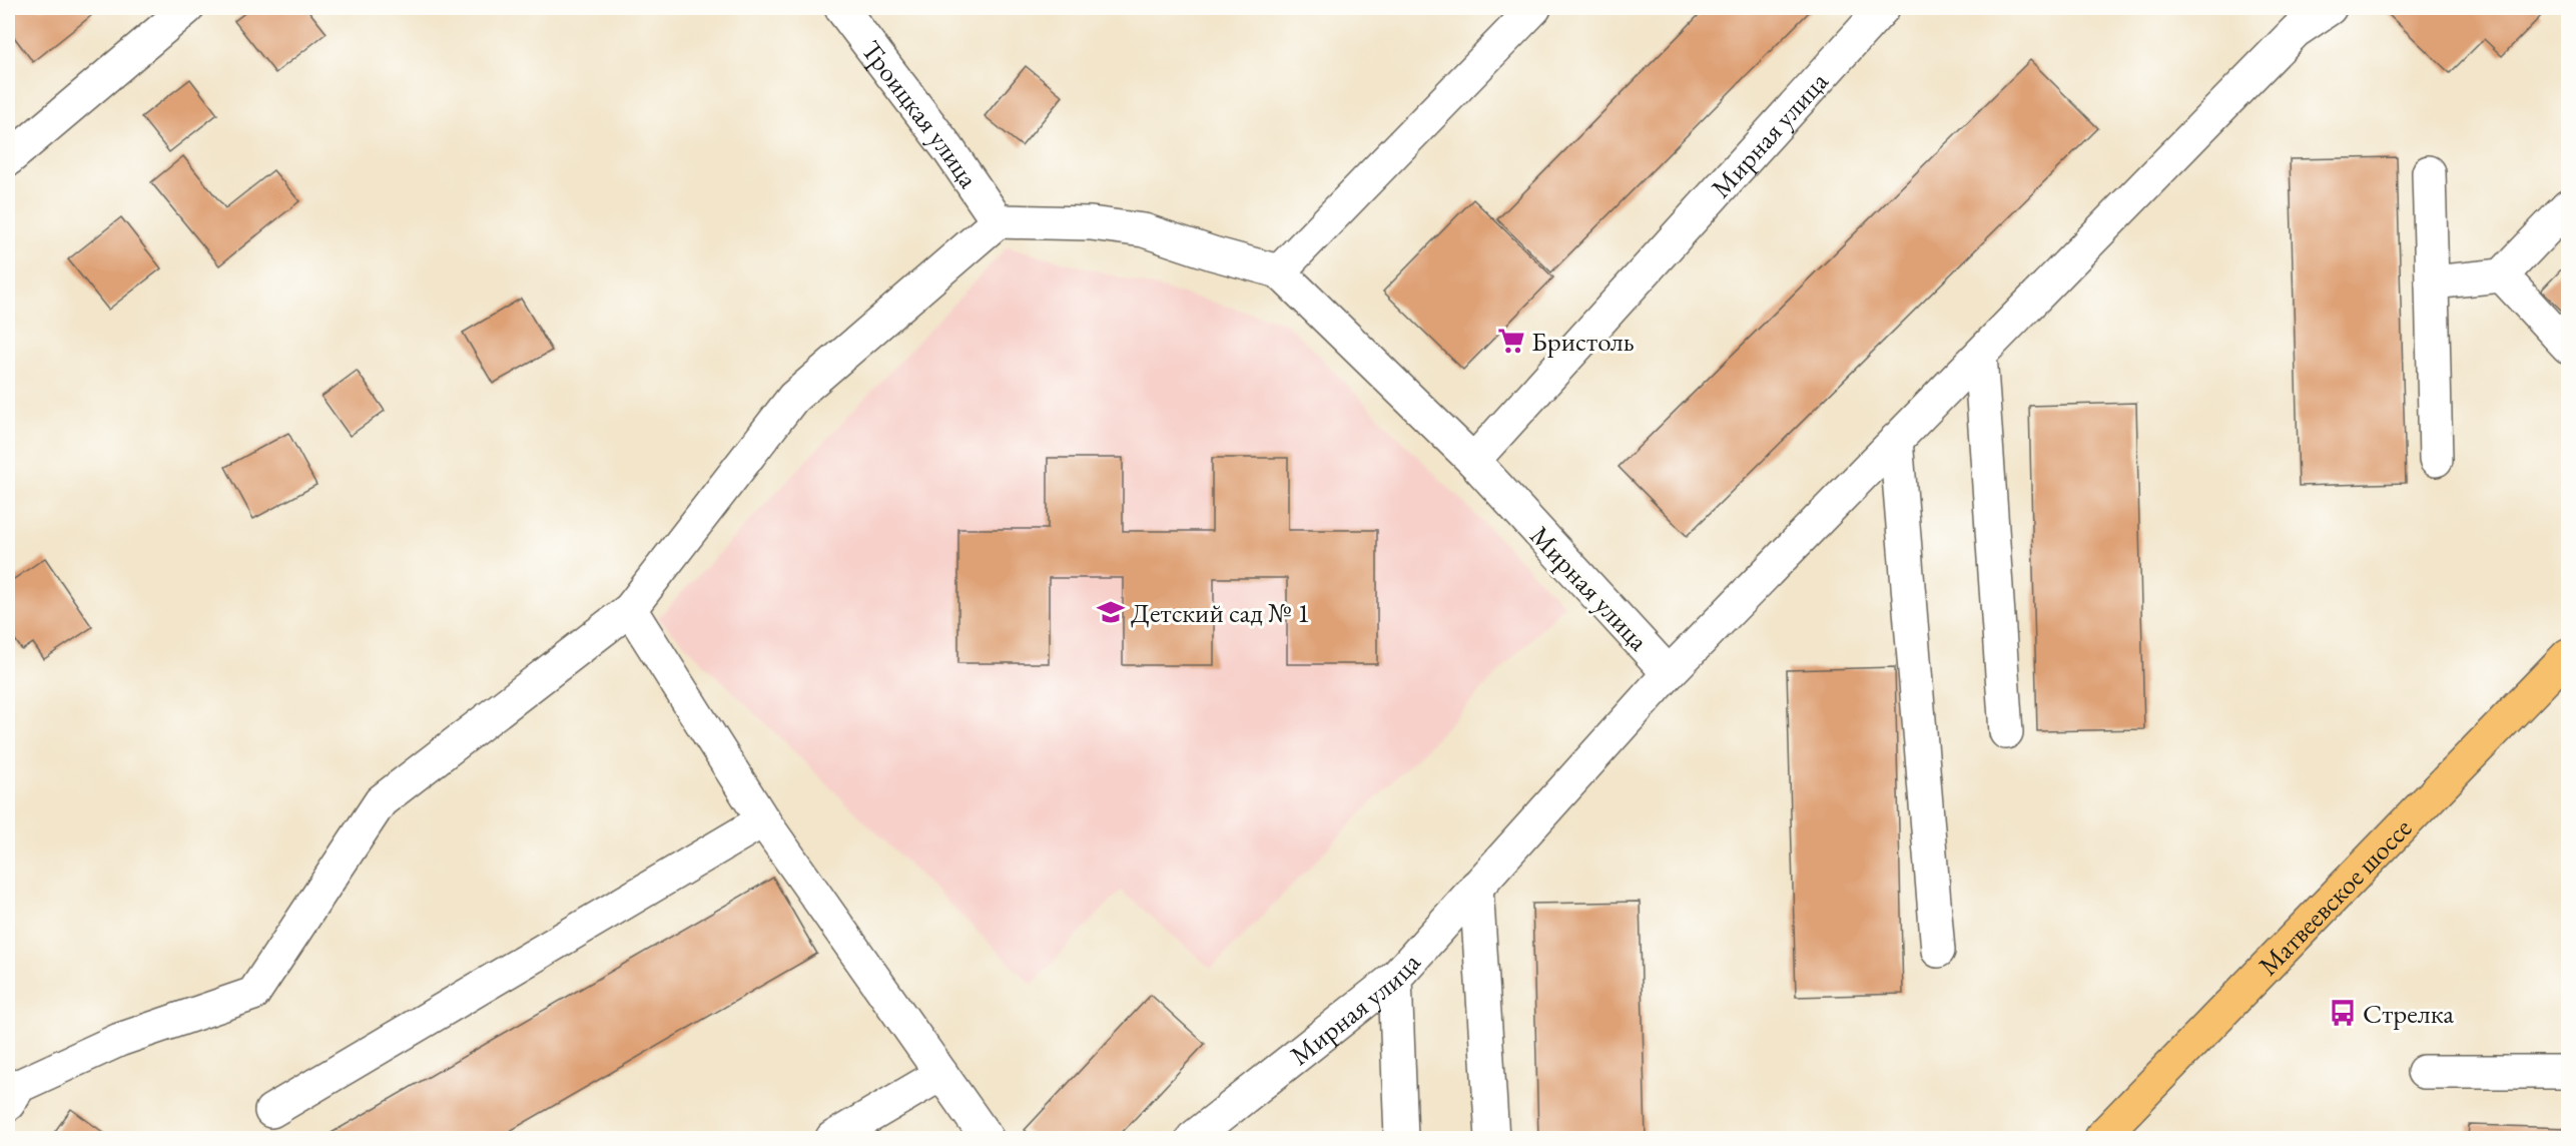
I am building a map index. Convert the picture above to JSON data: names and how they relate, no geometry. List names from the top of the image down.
{
  "streets": {
    "main road": ["Матвеевское шоссе"],
    "street": ["Троицкая улица", "Мирная улица"]
  },
  "places": {
    "supermarket": ["Бристоль"],
    "school or university": ["Детский сад № 1"],
    "bus stop": ["Стрелка"]
  }
}
